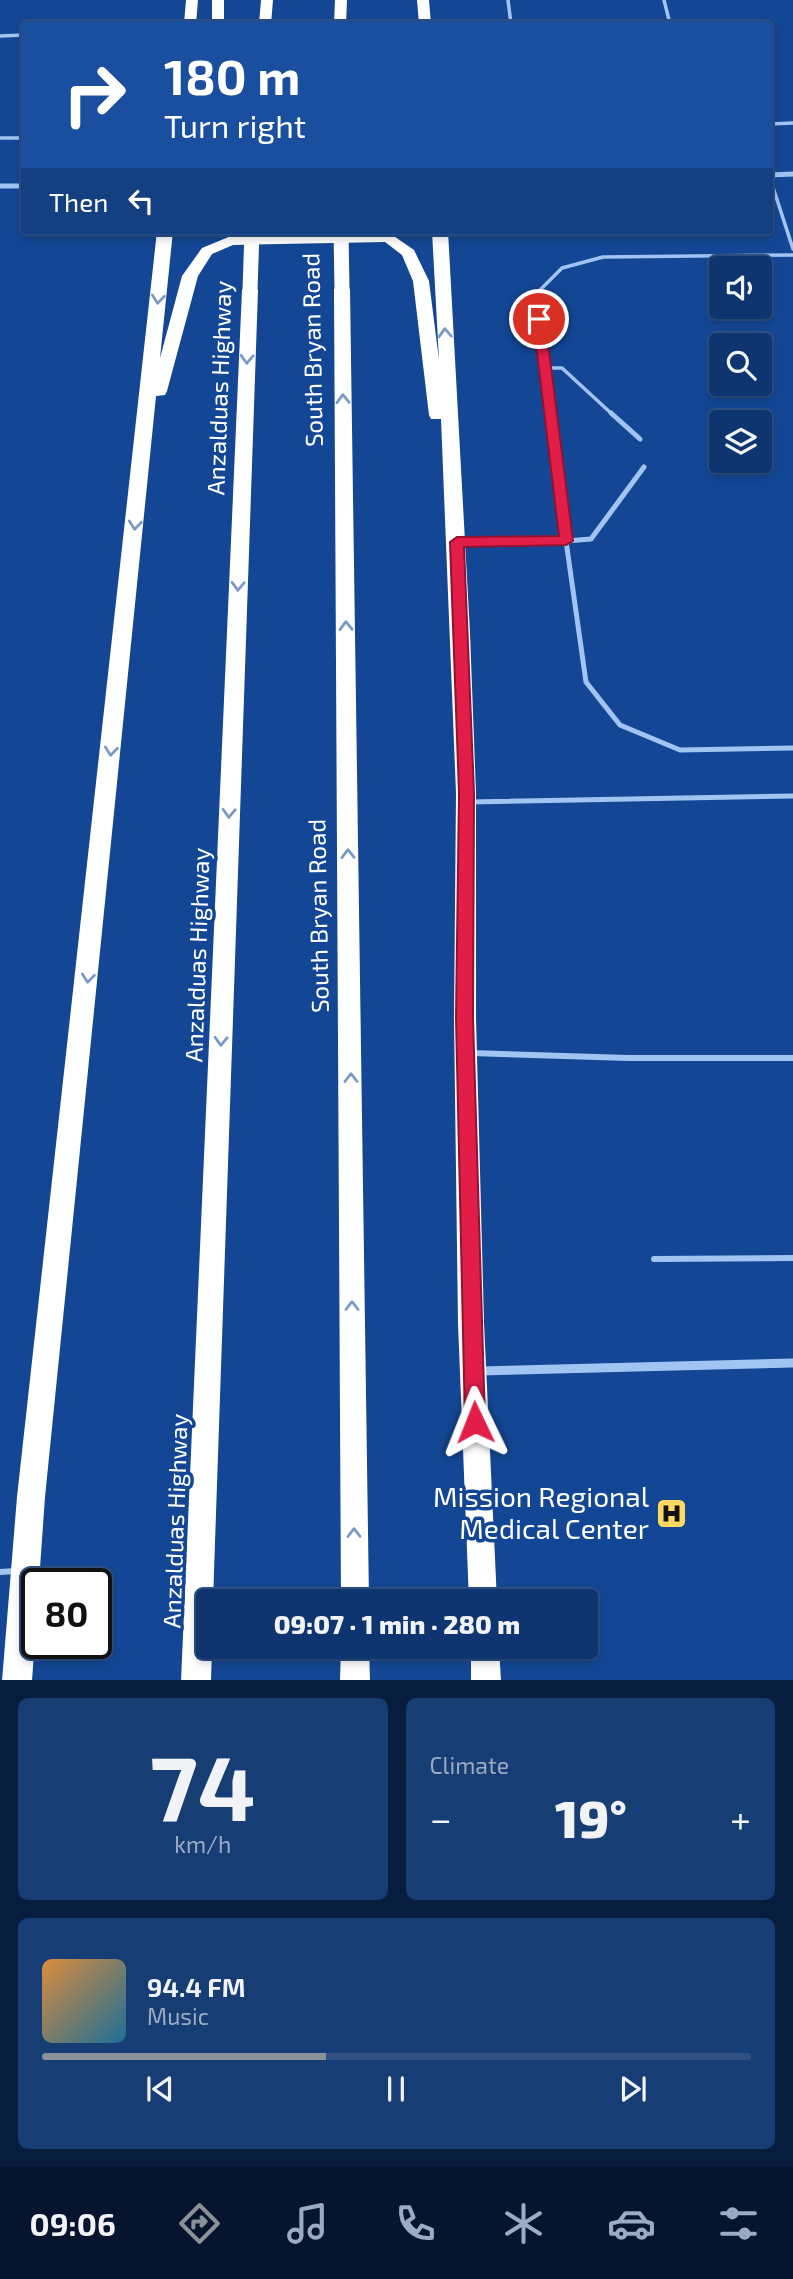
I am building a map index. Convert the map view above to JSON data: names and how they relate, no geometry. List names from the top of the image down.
{
  "streets": {
    "highway": ["South Bryan Road", "Anzalduas Highway"]
  },
  "places": {
    "hospital": ["Mission Regional Medical Center"]
  },
  "page": {
    "turn": ["180 m", "Turn right"],
    "then": "Then",
    "limit": "80",
    "trip": "09:07 · 1 min · 280 m",
    "tile": [
      ["74", "km/h"],
      "Climate"
    ],
    "heat": ["−", "19°", "+"],
    "song": ["94.4 FM", "Music"],
    "tabs": "09:06"
  }
}
